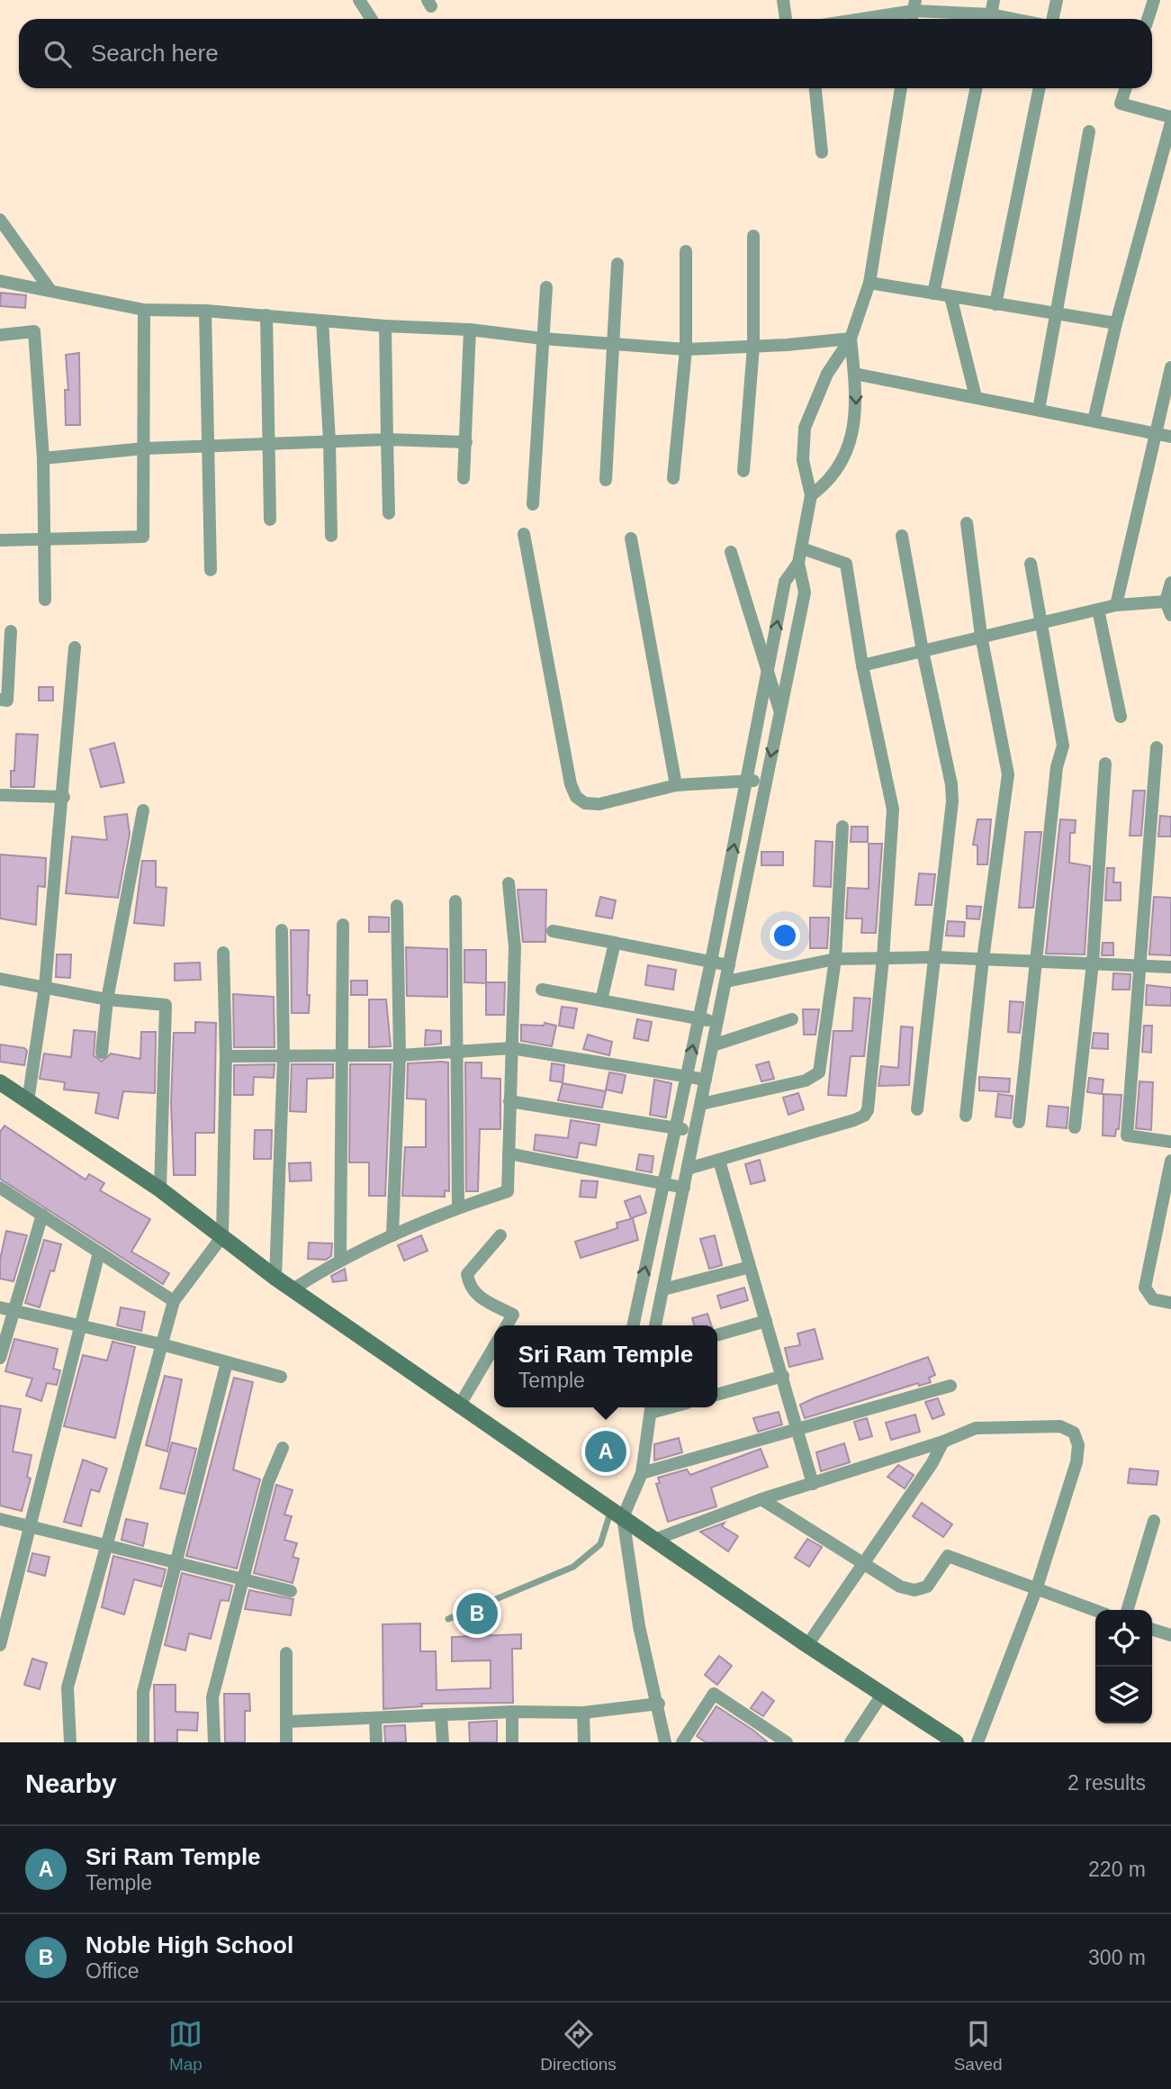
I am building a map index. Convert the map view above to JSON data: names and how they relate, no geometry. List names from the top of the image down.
{
  "page": {
    "search": "Search here",
    "popup": ["Sri Ram Temple", "Temple"],
    "pins": ["A", "B"],
    "heading": ["Nearby", "2 results"],
    "list": [
      {
        "mark": "A",
        "name": "Sri Ram Temple",
        "note": "Temple",
        "value": "220 m"
      },
      {
        "mark": "B",
        "name": "Noble High School",
        "note": "Office",
        "value": "300 m"
      }
    ],
    "nav": ["Map", "Directions", "Saved"]
  }
}
